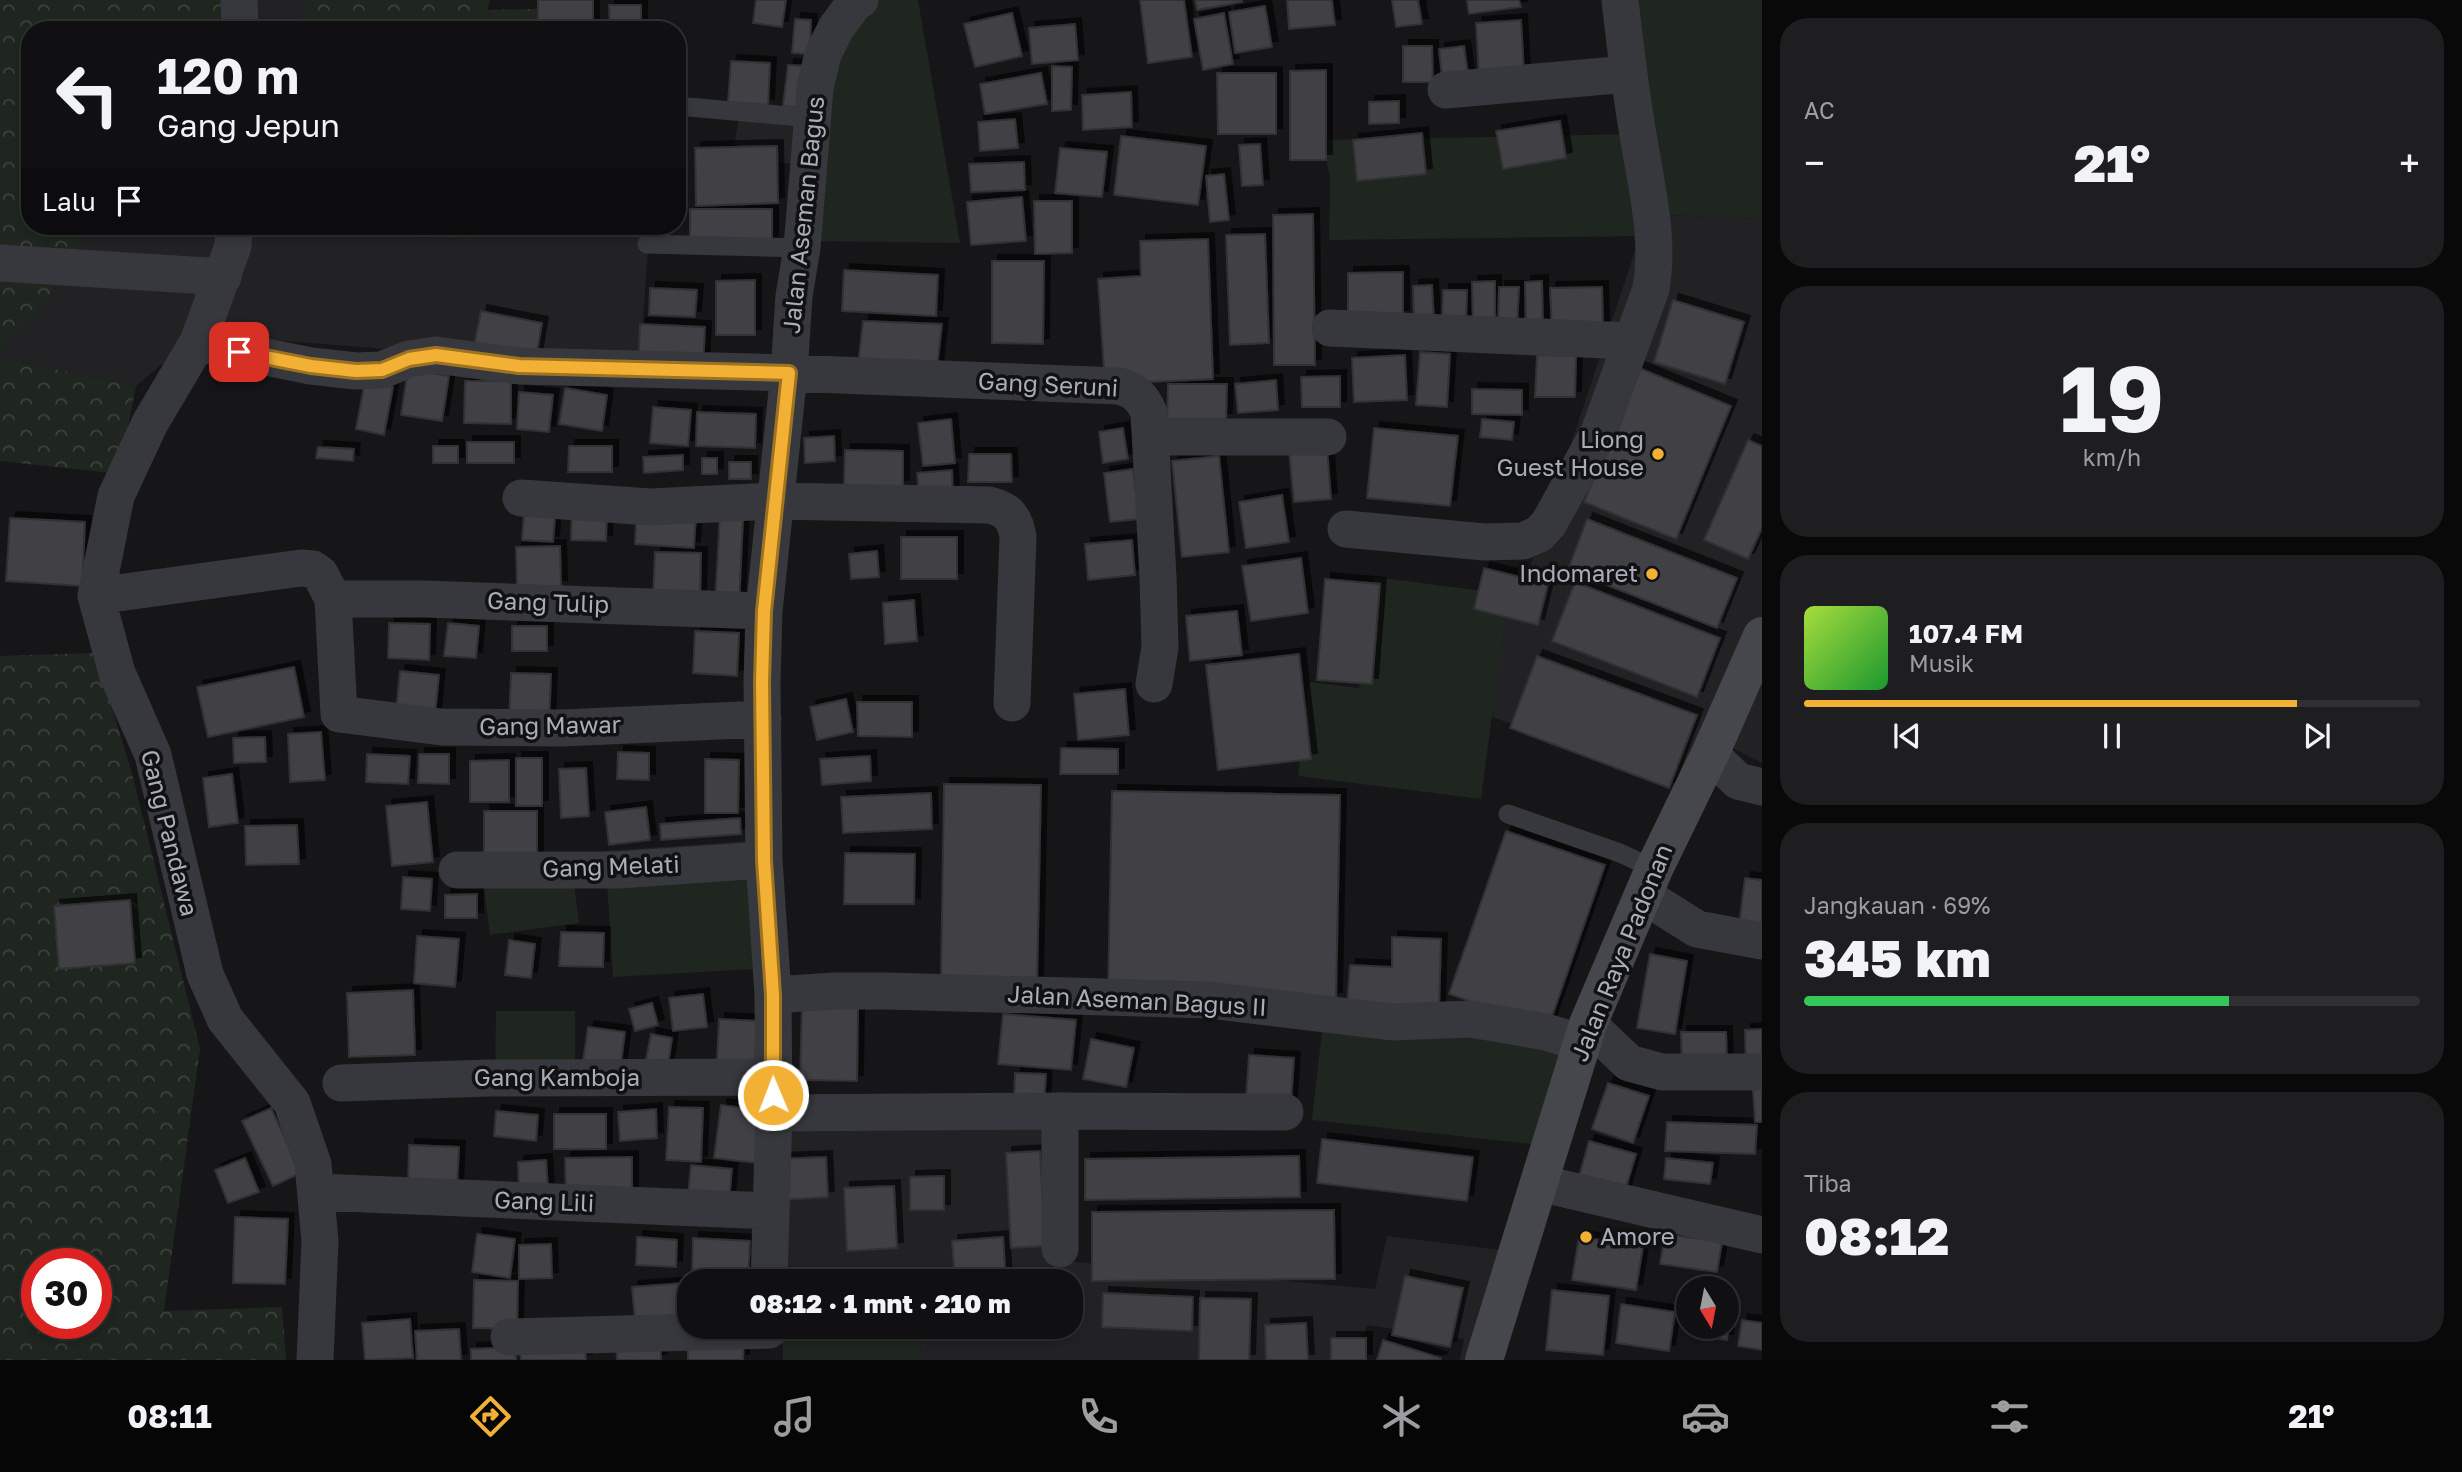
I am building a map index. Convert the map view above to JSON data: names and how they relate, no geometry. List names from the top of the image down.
{
  "streets": {
    "main road": ["Jalan Raya Padonan"],
    "street": [
      "Jalan Aseman Bagus",
      "Gang Seruni",
      "Gang Tulip",
      "Gang Mawar",
      "Gang Pandawa",
      "Gang Melati",
      "Jalan Aseman Bagus II",
      "Gang Kamboja",
      "Gang Lili"
    ]
  },
  "crossings": [
    ["Jalan Aseman Bagus", "Gang Seruni"],
    ["Jalan Aseman Bagus", "Gang Tulip"],
    ["Jalan Aseman Bagus", "Gang Mawar"],
    ["Jalan Aseman Bagus", "Gang Melati"],
    ["Jalan Aseman Bagus", "Jalan Aseman Bagus II"],
    ["Jalan Aseman Bagus", "Gang Kamboja"],
    ["Jalan Aseman Bagus", "Gang Lili"],
    ["Gang Seruni", "Gang Pandawa"],
    ["Gang Tulip", "Gang Mawar"],
    ["Gang Pandawa", "Gang Lili"],
    ["Jalan Raya Padonan", "Jalan Aseman Bagus II"]
  ],
  "places": ["Liong Guest House", "Indomaret", "Amore"],
  "north": "bottom",
  "page": {
    "tile": [
      "AC",
      ["19", "km/h"],
      ["Jangkauan · 69%", "345 km"],
      ["Tiba", "08:12"]
    ],
    "turn": ["120 m", "Gang Jepun"],
    "heat": ["−", "21°", "+"],
    "then": "Lalu",
    "song": ["107.4 FM", "Musik"],
    "limit": "30",
    "trip": "08:12 · 1 mnt · 210 m",
    "tabs": ["08:11", "21°"]
  }
}
